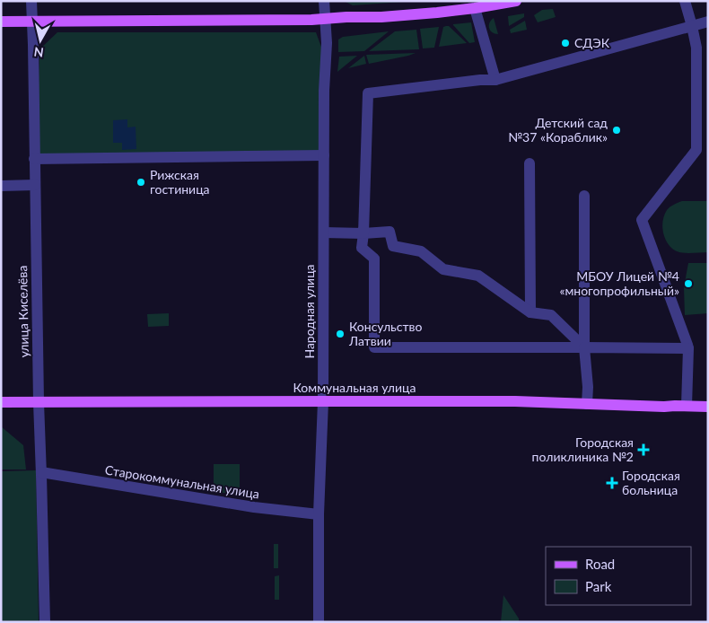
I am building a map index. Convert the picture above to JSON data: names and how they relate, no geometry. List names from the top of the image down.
{
  "streets": {
    "main road": ["Коммунальная улица"],
    "street": ["улица Киселёва", "Народная улица", "Старокоммунальная улица"]
  },
  "crossings": [
    ["улица Киселёва", "Коммунальная улица"],
    ["улица Киселёва", "Старокоммунальная улица"],
    ["Народная улица", "Коммунальная улица"],
    ["Народная улица", "Старокоммунальная улица"]
  ],
  "places": {
    "other": [
      "СДЭК",
      "Детский сад №37 «Кораблик»",
      "Рижская гостиница",
      "МБОУ Лицей №4 «многопрофильный»",
      "Консульство Латвии"
    ],
    "health": ["Городская поликлиника №2", "Городская больница"]
  },
  "legend": ["Road", "Park"],
  "north": "bottom"
}
